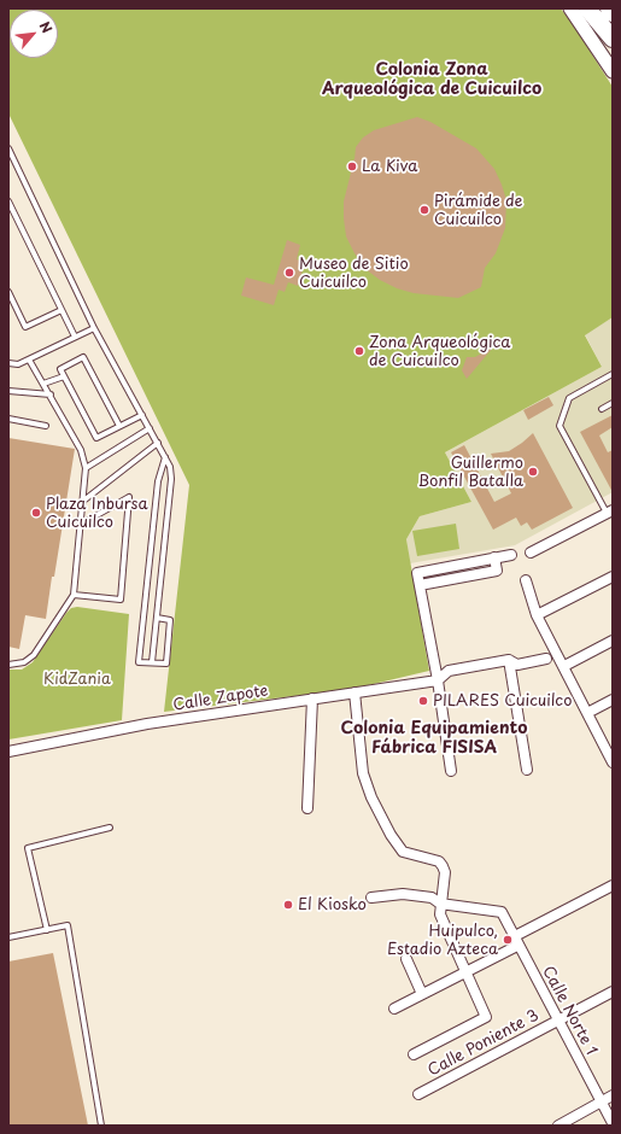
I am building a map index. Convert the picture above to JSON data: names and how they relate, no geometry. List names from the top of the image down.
{
  "streets": {
    "street": ["Calle Zapote", "Calle Norte 1", "Calle Poniente 3"]
  },
  "crossings": [
    ["Calle Norte 1", "Calle Poniente 3"]
  ],
  "districts": ["Colonia Zona Arqueológica de Cuicuilco", "Colonia Equipamiento Fábrica FISISA"],
  "parks": ["KidZania"],
  "places": [
    "La Kiva",
    "Pirámide de Cuicuilco",
    "Museo de Sitio Cuicuilco",
    "Zona Arqueológica de Cuicuilco",
    "Guillermo Bonfil Batalla",
    "Plaza Inbursa Cuicuilco",
    "PILARES Cuicuilco",
    "El Kiosko",
    "Huipulco, Estadio Azteca"
  ],
  "north": "top right"
}
